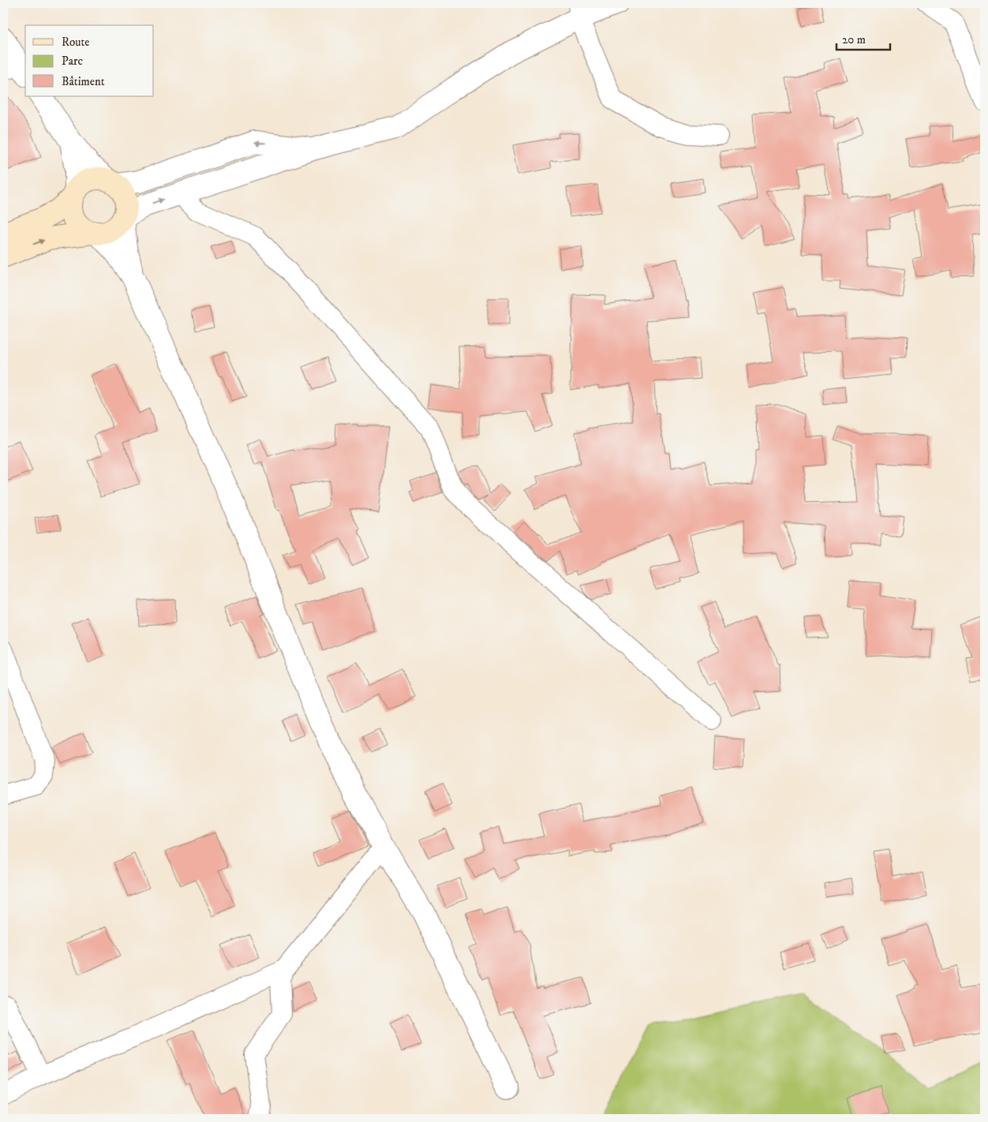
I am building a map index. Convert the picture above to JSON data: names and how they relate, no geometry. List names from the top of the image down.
{
  "legend": ["Route", "Parc", "Bâtiment"],
  "scale_bar": "20 m"
}
